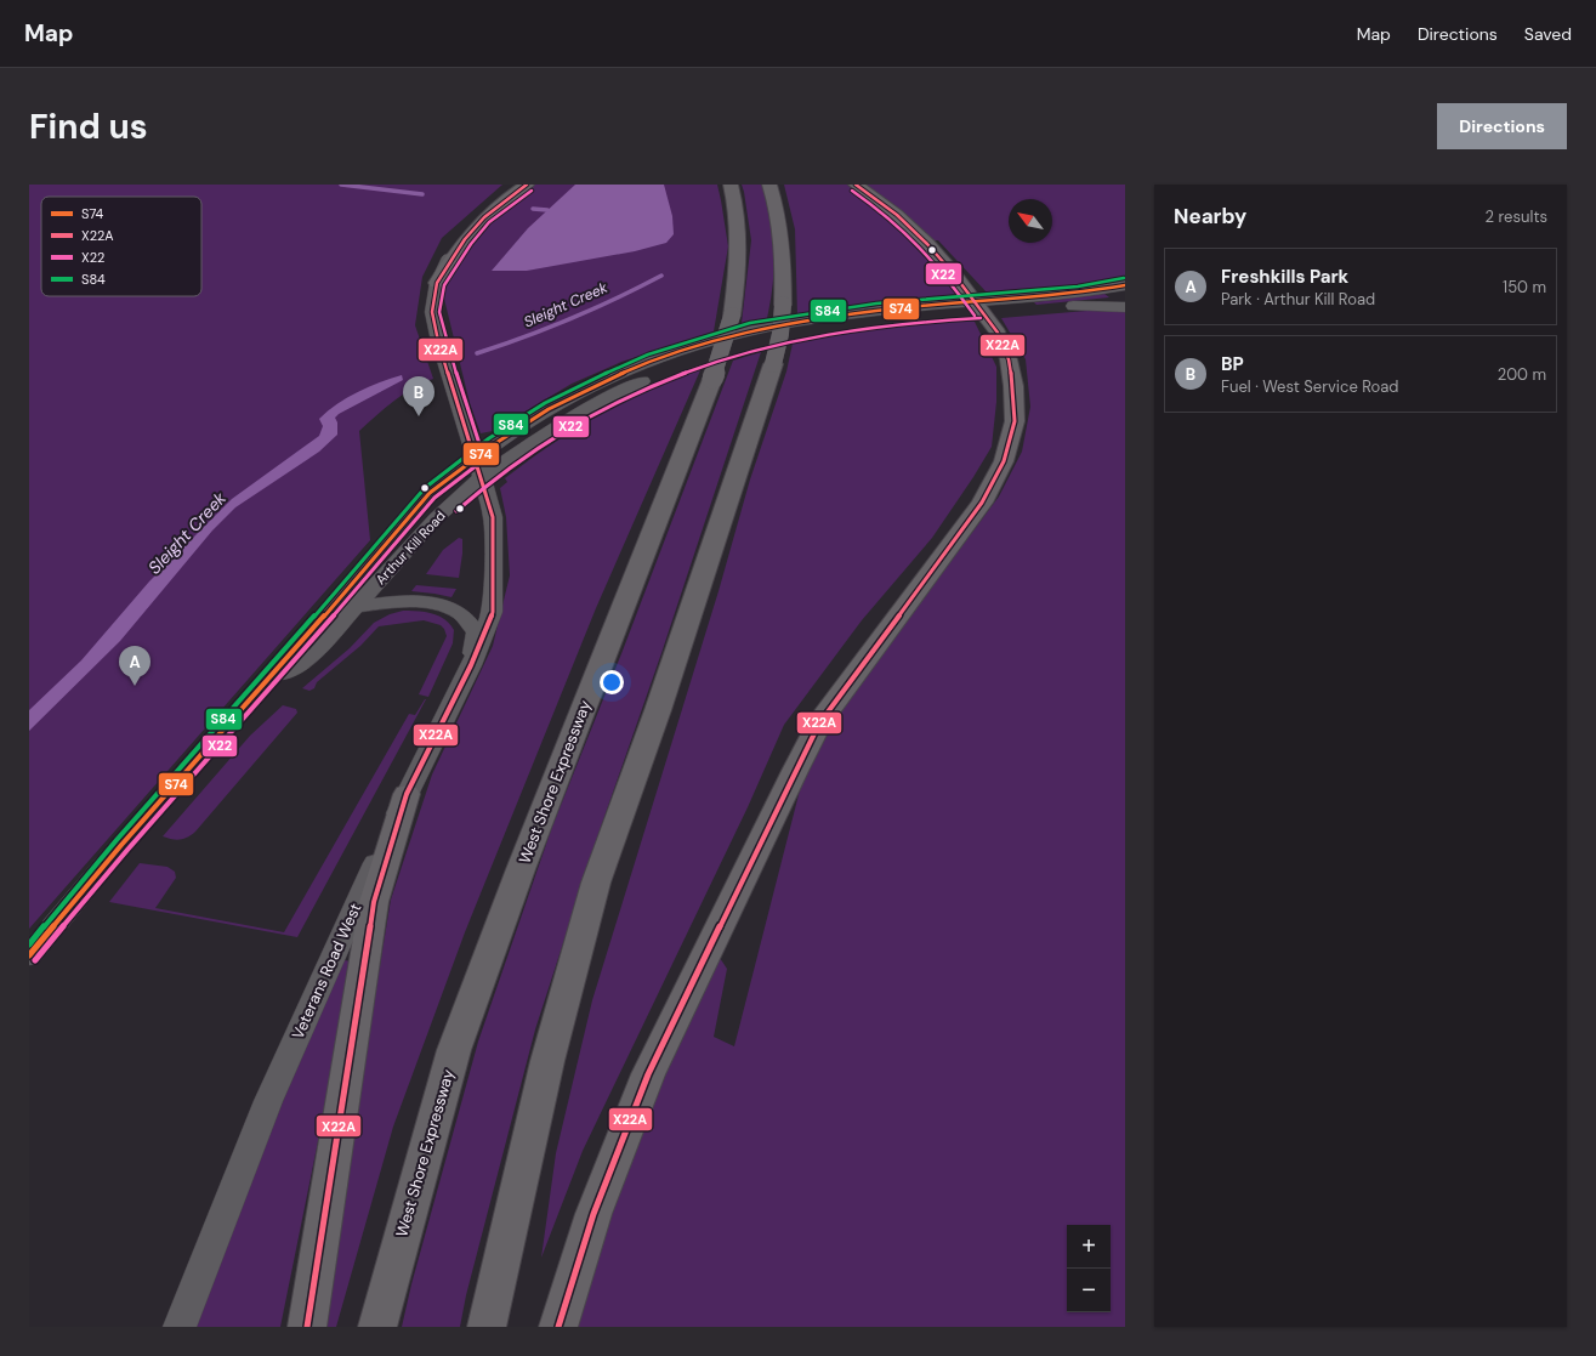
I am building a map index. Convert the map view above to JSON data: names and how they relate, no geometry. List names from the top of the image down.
{
  "streets": {
    "highway": ["West Shore Expressway"],
    "street": ["Arthur Kill Road", "Veterans Road West"]
  },
  "crossings": [
    ["Arthur Kill Road", "Veterans Road West"]
  ],
  "water": ["Sleight Creek"],
  "lines": [
    "transit line X22A",
    "transit line X22",
    "transit line S84",
    "transit line S74"
  ],
  "legend": [
    "S74",
    "X22A",
    "X22",
    "S84"
  ],
  "north": "top left",
  "page": {
    "header": "Map",
    "nav": ["Map", "Directions", "Saved"],
    "buttons": "Directions",
    "title": "Find us",
    "heading": ["Nearby", "2 results"],
    "list": [
      {
        "mark": "A",
        "name": "Freshkills Park",
        "note": "Park · Arthur Kill Road",
        "value": "150 m"
      },
      {
        "mark": "B",
        "name": "BP",
        "note": "Fuel · West Service Road",
        "value": "200 m"
      }
    ],
    "pins": ["B", "A"],
    "map_buttons": ["+", "−"]
  }
}
